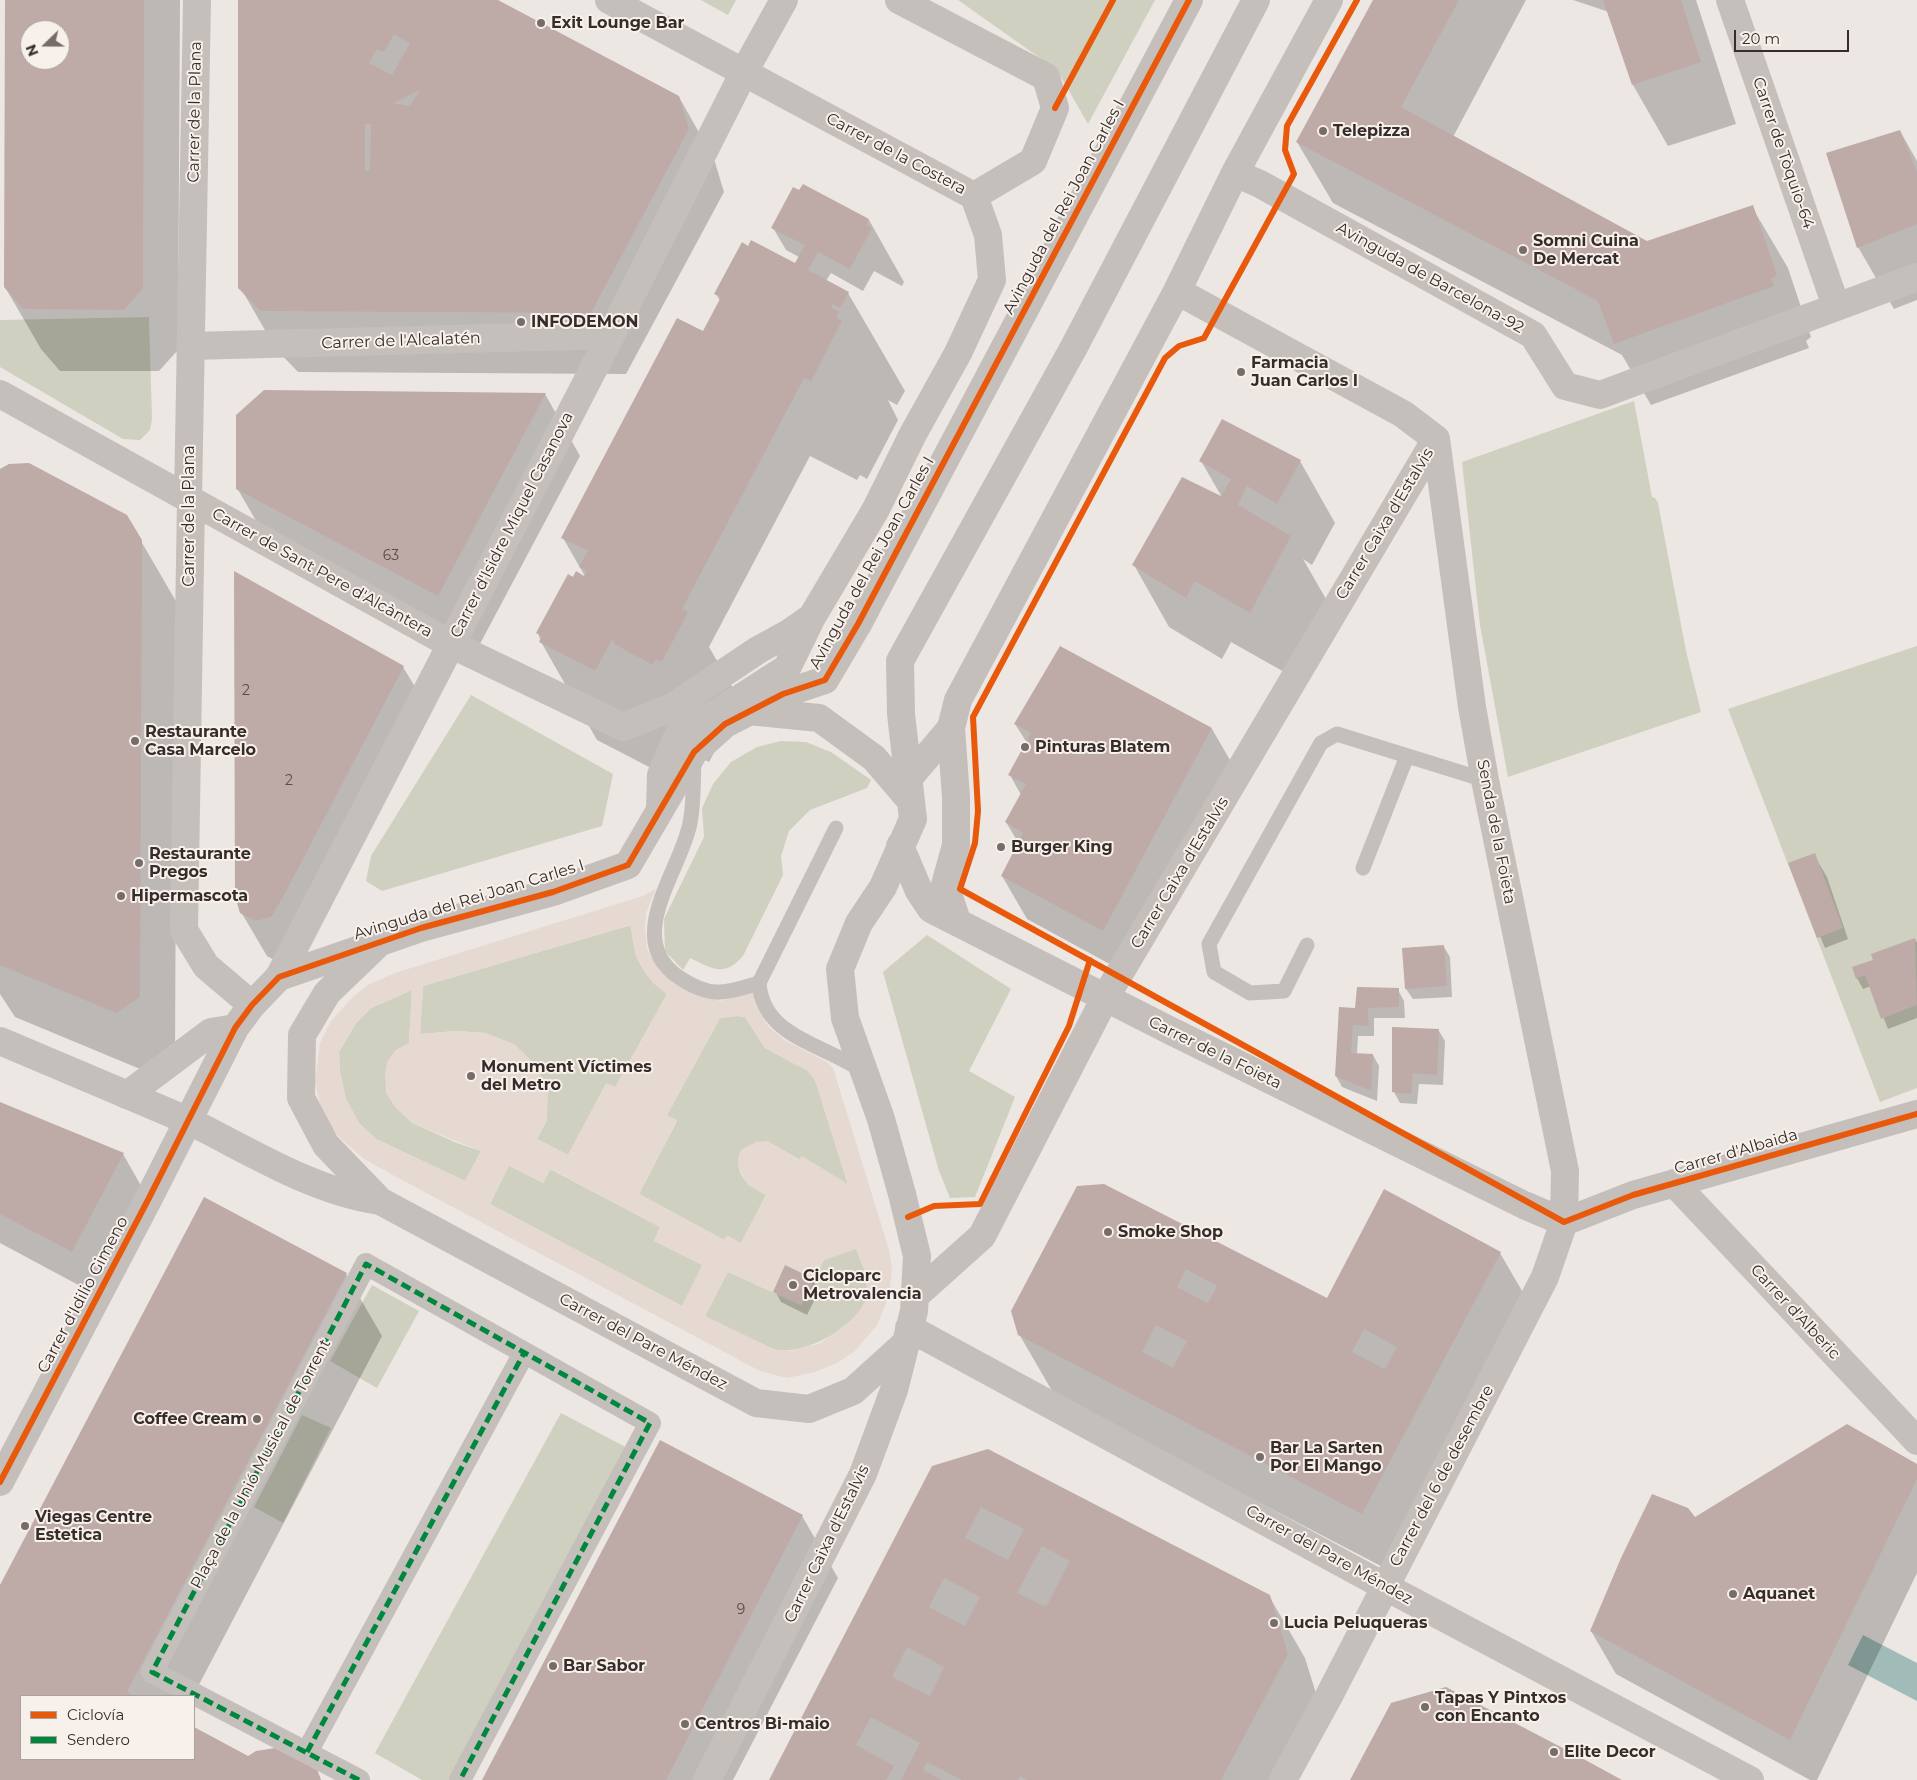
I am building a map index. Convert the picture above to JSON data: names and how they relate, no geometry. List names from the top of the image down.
{
  "streets": {
    "street": [
      "Carrer de la Plana",
      "Carrer de Tòquio-64",
      "Carrer de la Costera",
      "Avinguda del Rei Joan Carles I",
      "Avinguda de Barcelona-92",
      "Carrer de l'Alcalatén",
      "Carrer Caixa d'Estalvis",
      "Carrer d'Isidre Miquel Casanova",
      "Carrer de Sant Pere d'Alcàntera",
      "Senda de la Foieta",
      "Carrer de la Foieta",
      "Carrer d'Albaida",
      "Carrer d'Idilio Gimeno",
      "Carrer d'Alberic",
      "Carrer del Pare Méndez",
      "Plaça de la Unió Musical de Torrent",
      "Carrer del 6 de desembre"
    ]
  },
  "crossings": [
    ["Carrer de la Plana", "Avinguda del Rei Joan Carles I"],
    ["Carrer de la Plana", "Carrer de l'Alcalatén"],
    ["Carrer de la Plana", "Carrer de Sant Pere d'Alcàntera"],
    ["Carrer de Tòquio-64", "Avinguda de Barcelona-92"],
    ["Carrer de la Costera", "Avinguda del Rei Joan Carles I"],
    ["Carrer de la Costera", "Carrer d'Isidre Miquel Casanova"],
    ["Avinguda del Rei Joan Carles I", "Carrer d'Isidre Miquel Casanova"],
    ["Avinguda del Rei Joan Carles I", "Carrer de Sant Pere d'Alcàntera"],
    ["Avinguda del Rei Joan Carles I", "Carrer d'Idilio Gimeno"],
    ["Avinguda del Rei Joan Carles I", "Carrer del Pare Méndez"],
    ["Carrer de l'Alcalatén", "Carrer d'Isidre Miquel Casanova"],
    ["Carrer Caixa d'Estalvis", "Senda de la Foieta"],
    ["Carrer Caixa d'Estalvis", "Carrer de la Foieta"],
    ["Carrer Caixa d'Estalvis", "Carrer del Pare Méndez"],
    ["Carrer d'Isidre Miquel Casanova", "Carrer de Sant Pere d'Alcàntera"],
    ["Senda de la Foieta", "Carrer de la Foieta"],
    ["Senda de la Foieta", "Carrer d'Albaida"],
    ["Senda de la Foieta", "Carrer del 6 de desembre"],
    ["Carrer de la Foieta", "Carrer d'Albaida"],
    ["Carrer de la Foieta", "Carrer del 6 de desembre"],
    ["Carrer d'Albaida", "Carrer d'Alberic"],
    ["Carrer d'Albaida", "Carrer del 6 de desembre"],
    ["Carrer d'Idilio Gimeno", "Carrer del Pare Méndez"],
    ["Carrer del Pare Méndez", "Carrer del 6 de desembre"]
  ],
  "places": [
    "Exit Lounge Bar",
    "Telepizza",
    "Somni Cuina De Mercat",
    "INFODEMON",
    "Farmacia Juan Carlos I",
    "Restaurante Casa Marcelo",
    "Pinturas Blatem",
    "Burger King",
    "Restaurante Pregos",
    "Hipermascota",
    "Monument Víctimes del Metro",
    "Smoke Shop",
    "Cicloparc Metrovalencia",
    "Coffee Cream",
    "Bar La Sarten Por El Mango",
    "Viegas Centre Estetica",
    "Aquanet",
    "Lucia Peluqueras",
    "Bar Sabor",
    "Tapas Y Pintxos con Encanto",
    "Centros Bi-maio",
    "Elite Decor"
  ],
  "house_numbers": [
    "63",
    "2",
    "2",
    "9"
  ],
  "legend": ["Ciclovía", "Sendero"],
  "scale_bar": "20 m",
  "north": "left"
}
